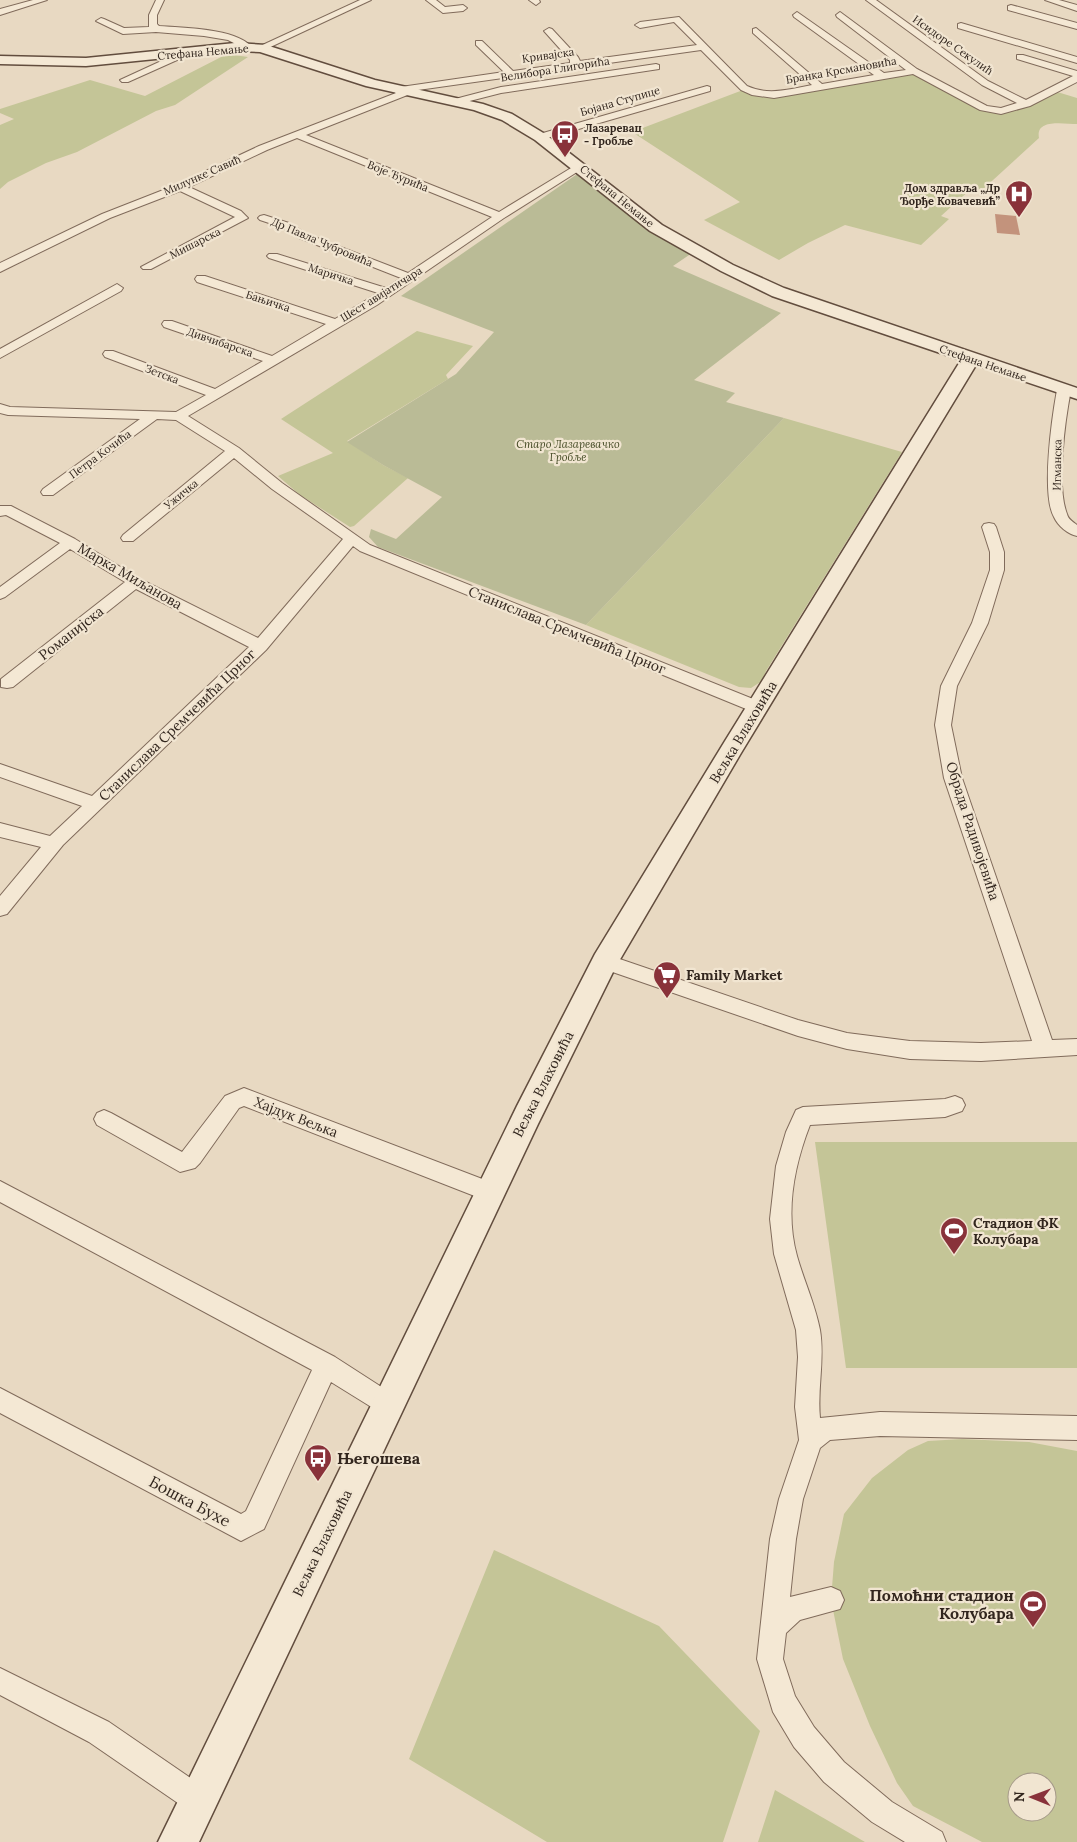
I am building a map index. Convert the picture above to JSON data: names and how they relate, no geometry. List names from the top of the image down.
{
  "streets": {
    "street": [
      "Исидоре Секулић",
      "Стефана Немање",
      "Кривајска",
      "Велибора Глигорића",
      "Бранка Крсмановића",
      "Бојана Ступице",
      "Милунке Савић",
      "Воје Ђурића",
      "Др Павла Чубровића",
      "Мишарска",
      "Маричка",
      "Шест авијатичара",
      "Бањичка",
      "Дивчибарска",
      "Зетска",
      "Петра Кочића",
      "Игманска",
      "Ужичка",
      "Марка Миљанова",
      "Станислава Сремчевића Црног",
      "Романијска",
      "Вељка Влаховића",
      "Обрада Радивојевића",
      "Хајдук Вељка",
      "Бошка Бухе"
    ]
  },
  "crossings": [
    ["Исидоре Секулић", "Бранка Крсмановића"],
    ["Стефана Немање", "Кривајска"],
    ["Стефана Немање", "Велибора Глигорића"],
    ["Стефана Немање", "Бојана Ступице"],
    ["Стефана Немање", "Милунке Савић"],
    ["Стефана Немање", "Шест авијатичара"],
    ["Стефана Немање", "Игманска"],
    ["Стефана Немање", "Вељка Влаховића"],
    ["Кривајска", "Бранка Крсмановића"],
    ["Кривајска", "Милунке Савић"],
    ["Милунке Савић", "Воје Ђурића"],
    ["Милунке Савић", "Мишарска"],
    ["Воје Ђурића", "Шест авијатичара"],
    ["Др Павла Чубровића", "Шест авијатичара"],
    ["Маричка", "Шест авијатичара"],
    ["Шест авијатичара", "Бањичка"],
    ["Шест авијатичара", "Дивчибарска"],
    ["Шест авијатичара", "Зетска"],
    ["Шест авијатичара", "Станислава Сремчевића Црног"],
    ["Ужичка", "Станислава Сремчевића Црног"],
    ["Марка Миљанова", "Станислава Сремчевића Црног"],
    ["Марка Миљанова", "Романијска"],
    ["Станислава Сремчевића Црног", "Вељка Влаховића"],
    ["Вељка Влаховића", "Хајдук Вељка"]
  ],
  "parks": ["Старо Лазаревачко Гробље"],
  "places": {
    "bus stop": ["Лазаревац - Гробље", "Његошева"],
    "hospital": ["Дом здравља „Др Ђорђе Ковачевић”"],
    "supermarket": ["Family Market"],
    "sports": ["Стадион ФК Колубара", "Помоћни стадион Колубара"]
  },
  "north": "left"
}
